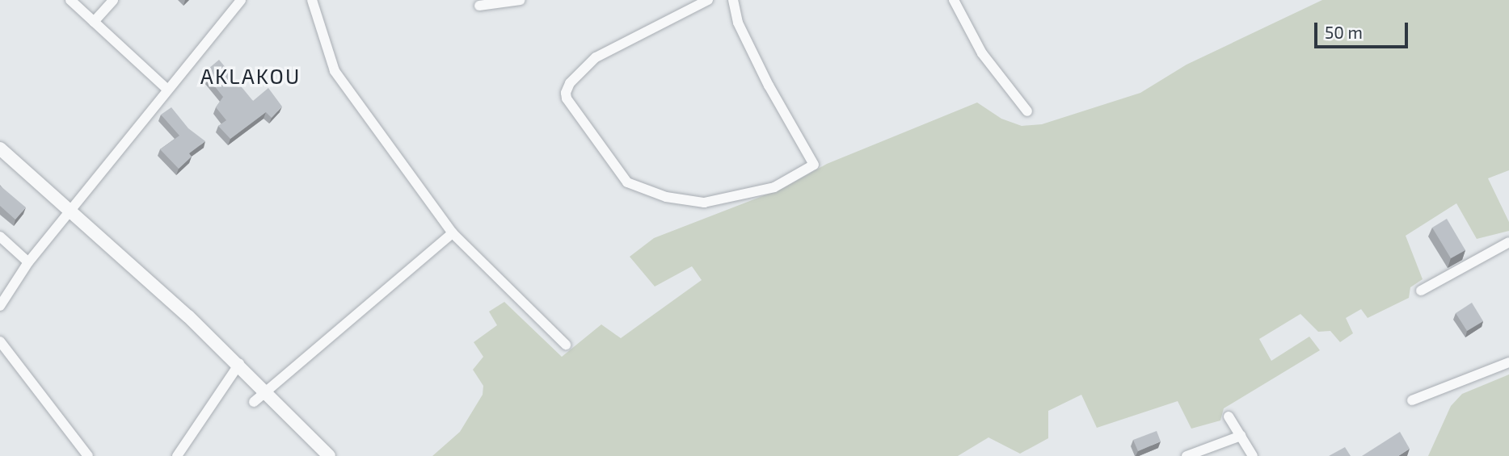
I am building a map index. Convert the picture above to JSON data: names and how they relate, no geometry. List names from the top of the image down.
{
  "districts": ["AKLAKOU"],
  "scale_bar": "50 m"
}
